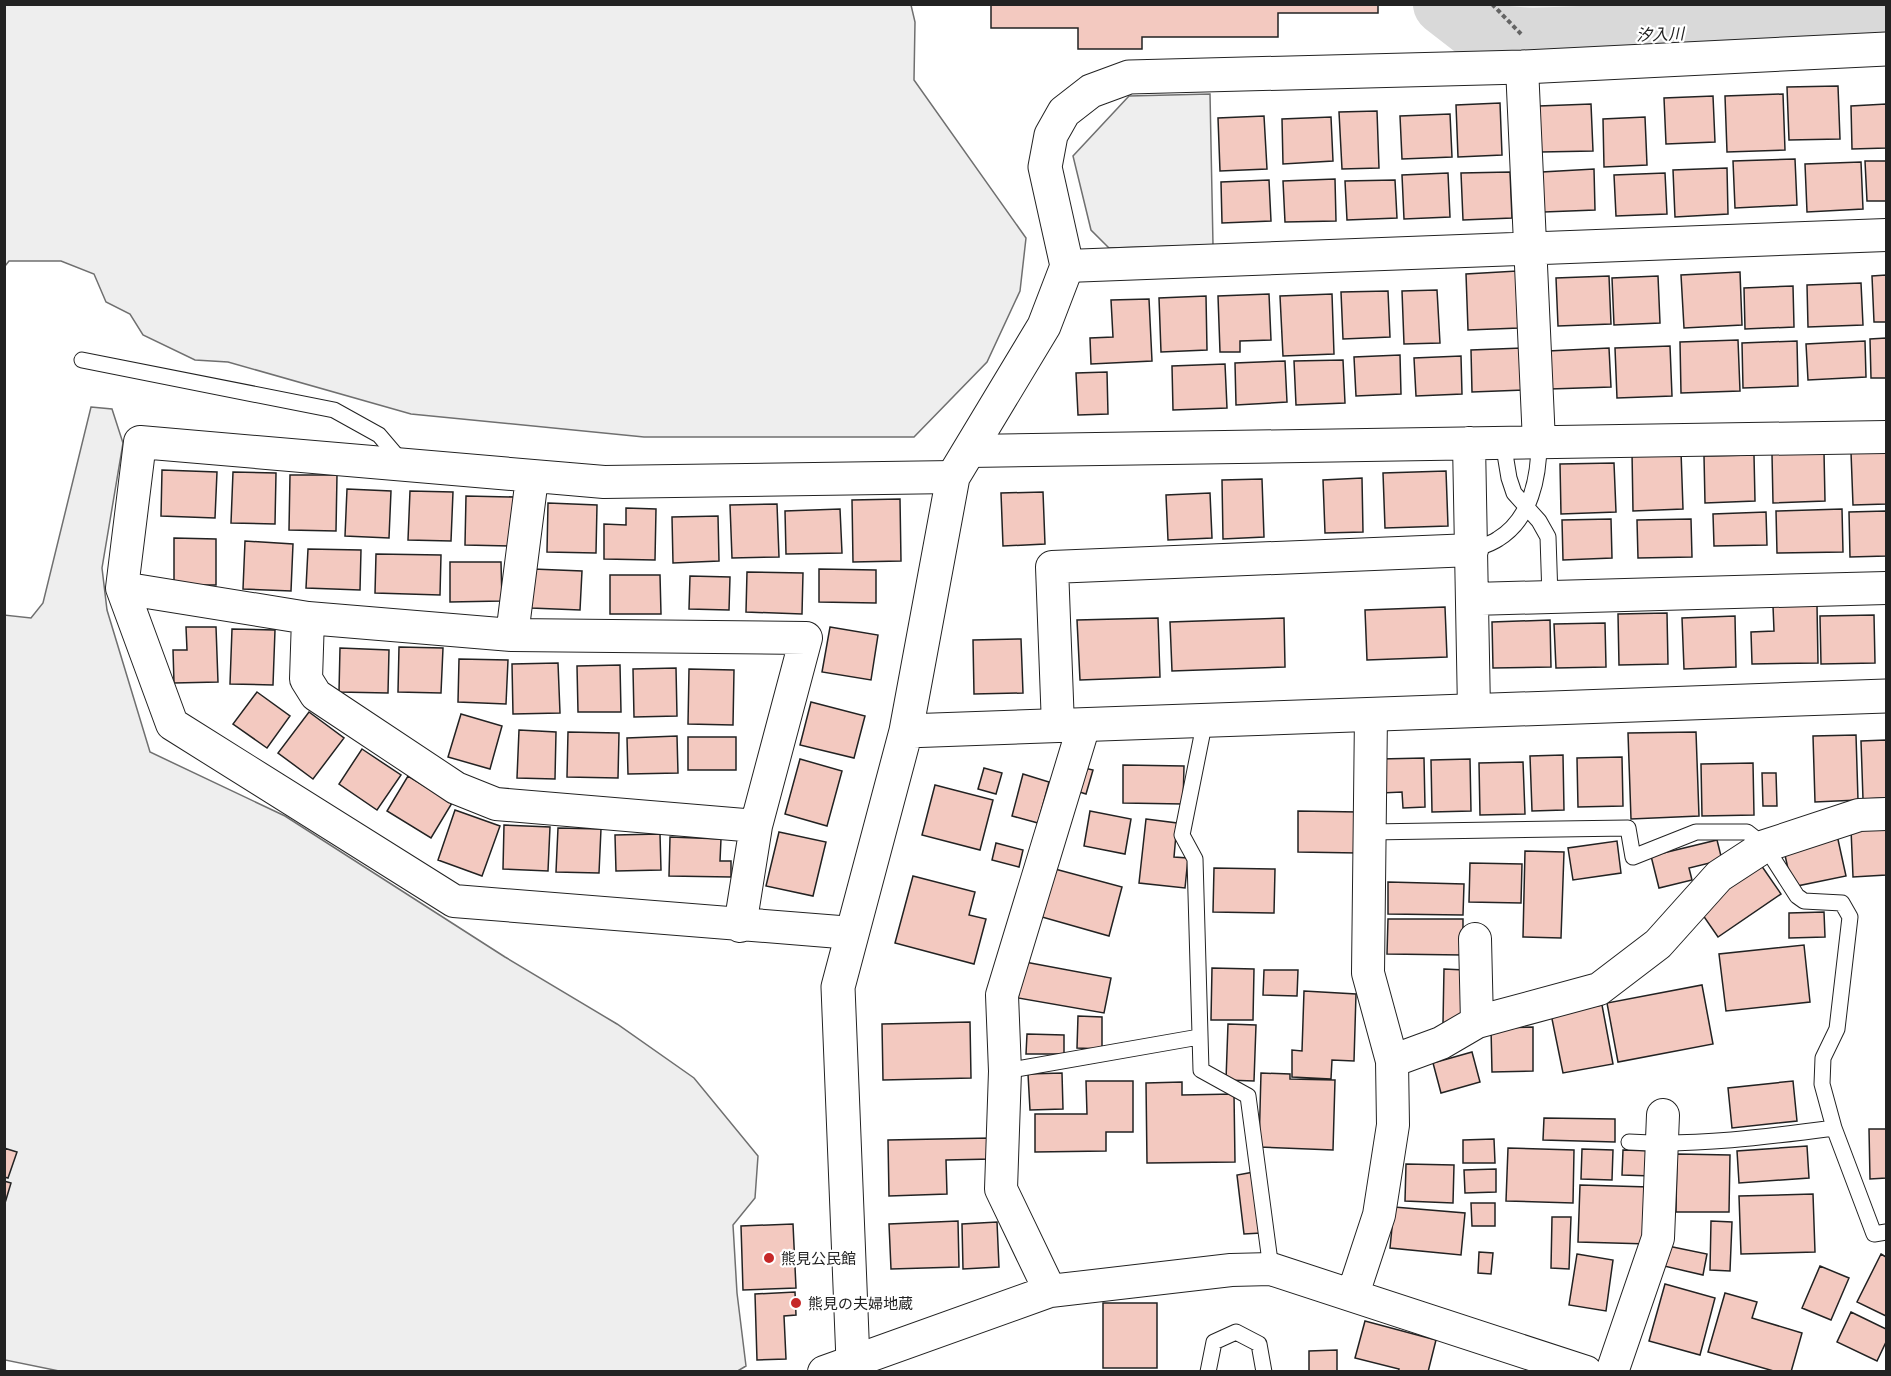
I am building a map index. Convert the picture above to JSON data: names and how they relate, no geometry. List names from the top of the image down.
{
  "water": ["汐入川"],
  "places": ["熊見公民館", "熊見の夫婦地蔵"]
}
